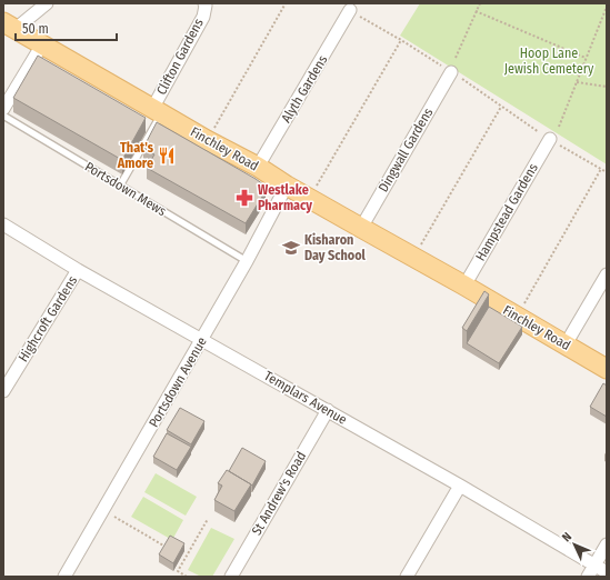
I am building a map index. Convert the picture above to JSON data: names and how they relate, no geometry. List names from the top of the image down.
{
  "streets": {
    "main road": ["Finchley Road"],
    "street": [
      "Clifton Gardens",
      "Alyth Gardens",
      "Dingwall Gardens",
      "Hampstead Gardens",
      "Highcroft Gardens",
      "Portsdown Avenue",
      "Templars Avenue",
      "St Andrew's Road"
    ],
    "lane": ["Portsdown Mews"]
  },
  "crossings": [
    ["Clifton Gardens", "Finchley Road"],
    ["Alyth Gardens", "Finchley Road"],
    ["Finchley Road", "Dingwall Gardens"],
    ["Finchley Road", "Hampstead Gardens"],
    ["Finchley Road", "Portsdown Avenue"],
    ["Portsdown Mews", "Portsdown Avenue"],
    ["Highcroft Gardens", "Templars Avenue"],
    ["Portsdown Avenue", "Templars Avenue"],
    ["Templars Avenue", "St Andrew's Road"]
  ],
  "parks": ["Hoop Lane Jewish Cemetery"],
  "places": {
    "restaurant": ["That's Amore"],
    "pharmacy": ["Westlake Pharmacy"],
    "school or university": ["Kisharon Day School"]
  },
  "scale_bar": "50 m",
  "north": "top left"
}
